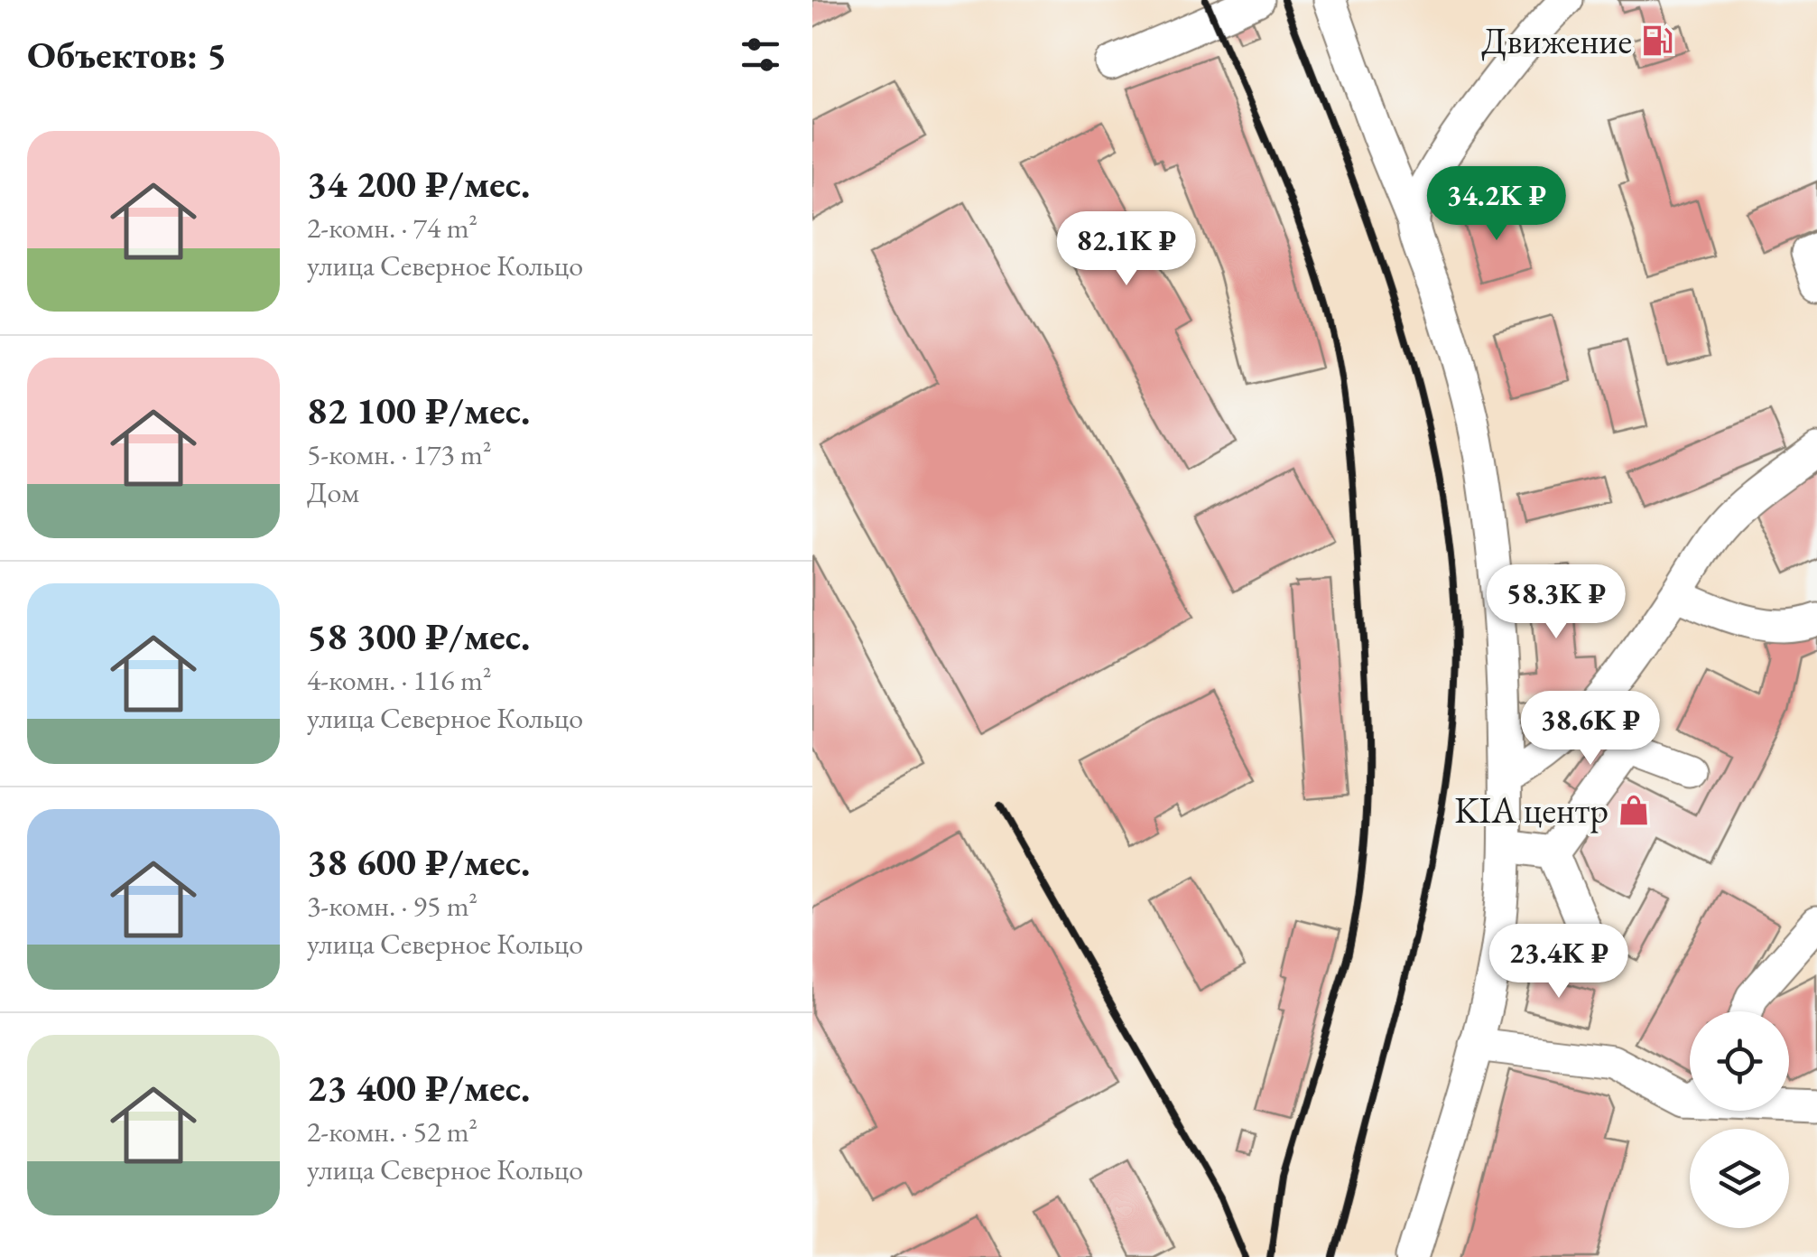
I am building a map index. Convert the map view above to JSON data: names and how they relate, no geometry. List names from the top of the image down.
{
  "places": {
    "fuel station": ["Движение"],
    "shop": ["KIA центр"]
  },
  "page": {
    "heading": "Объектов: 5",
    "list": [
      {
        "name": "34 200 ₽/мес.",
        "note": "2-комн. · 74 m² · улица Северное Кольцо"
      },
      {
        "name": "82 100 ₽/мес.",
        "note": "5-комн. · 173 m² · Дом"
      },
      {
        "name": "58 300 ₽/мес.",
        "note": "4-комн. · 116 m² · улица Северное Кольцо"
      },
      {
        "name": "38 600 ₽/мес.",
        "note": "3-комн. · 95 m² · улица Северное Кольцо"
      },
      {
        "name": "23 400 ₽/мес.",
        "note": "2-комн. · 52 m² · улица Северное Кольцо"
      }
    ],
    "price": [
      "34.2K ₽",
      "82.1K ₽",
      "58.3K ₽",
      "38.6K ₽",
      "23.4K ₽"
    ]
  }
}
